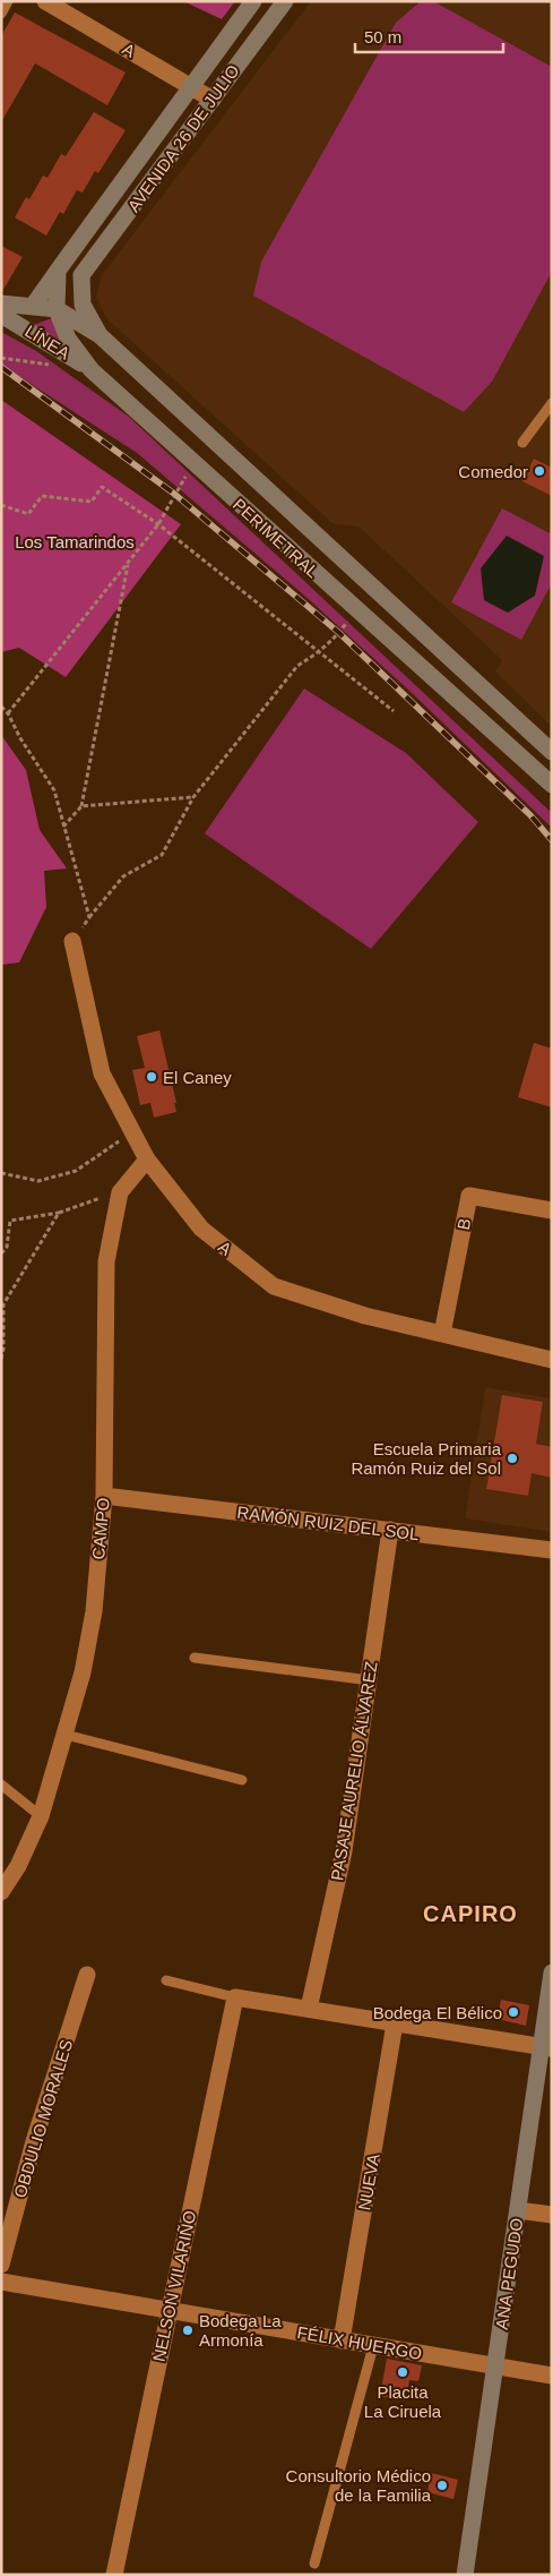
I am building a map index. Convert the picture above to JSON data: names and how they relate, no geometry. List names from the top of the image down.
{
  "streets": {
    "main road": [
      "AVENIDA 26 DE JULIO",
      "LÍNEA",
      "PERIMETRAL",
      "ANA PEGUDO"
    ],
    "street": [
      "A",
      "B",
      "RAMÓN RUIZ DEL SOL",
      "CAMPO",
      "PASAJE AURELIO ÁLVAREZ",
      "OBDULIO MORALES",
      "NUEVA",
      "NELSON VILARIÑO",
      "FÉLIX HUERGO"
    ]
  },
  "crossings": [
    ["A", "AVENIDA 26 DE JULIO"],
    ["A", "B"],
    ["A", "CAMPO"],
    ["AVENIDA 26 DE JULIO", "PERIMETRAL"],
    ["LÍNEA", "PERIMETRAL"],
    ["RAMÓN RUIZ DEL SOL", "CAMPO"],
    ["RAMÓN RUIZ DEL SOL", "PASAJE AURELIO ÁLVAREZ"],
    ["NUEVA", "FÉLIX HUERGO"],
    ["ANA PEGUDO", "FÉLIX HUERGO"],
    ["NELSON VILARIÑO", "FÉLIX HUERGO"]
  ],
  "districts": ["CAPIRO"],
  "parks": ["Los Tamarindos"],
  "places": [
    "Comedor",
    "El Caney",
    "Escuela Primaria Ramón Ruiz del Sol",
    "Bodega El Bélico",
    "Bodega La Armonía",
    "Placita La Ciruela",
    "Consultorio Médico de la Familia"
  ],
  "scale_bar": "50 m"
}
